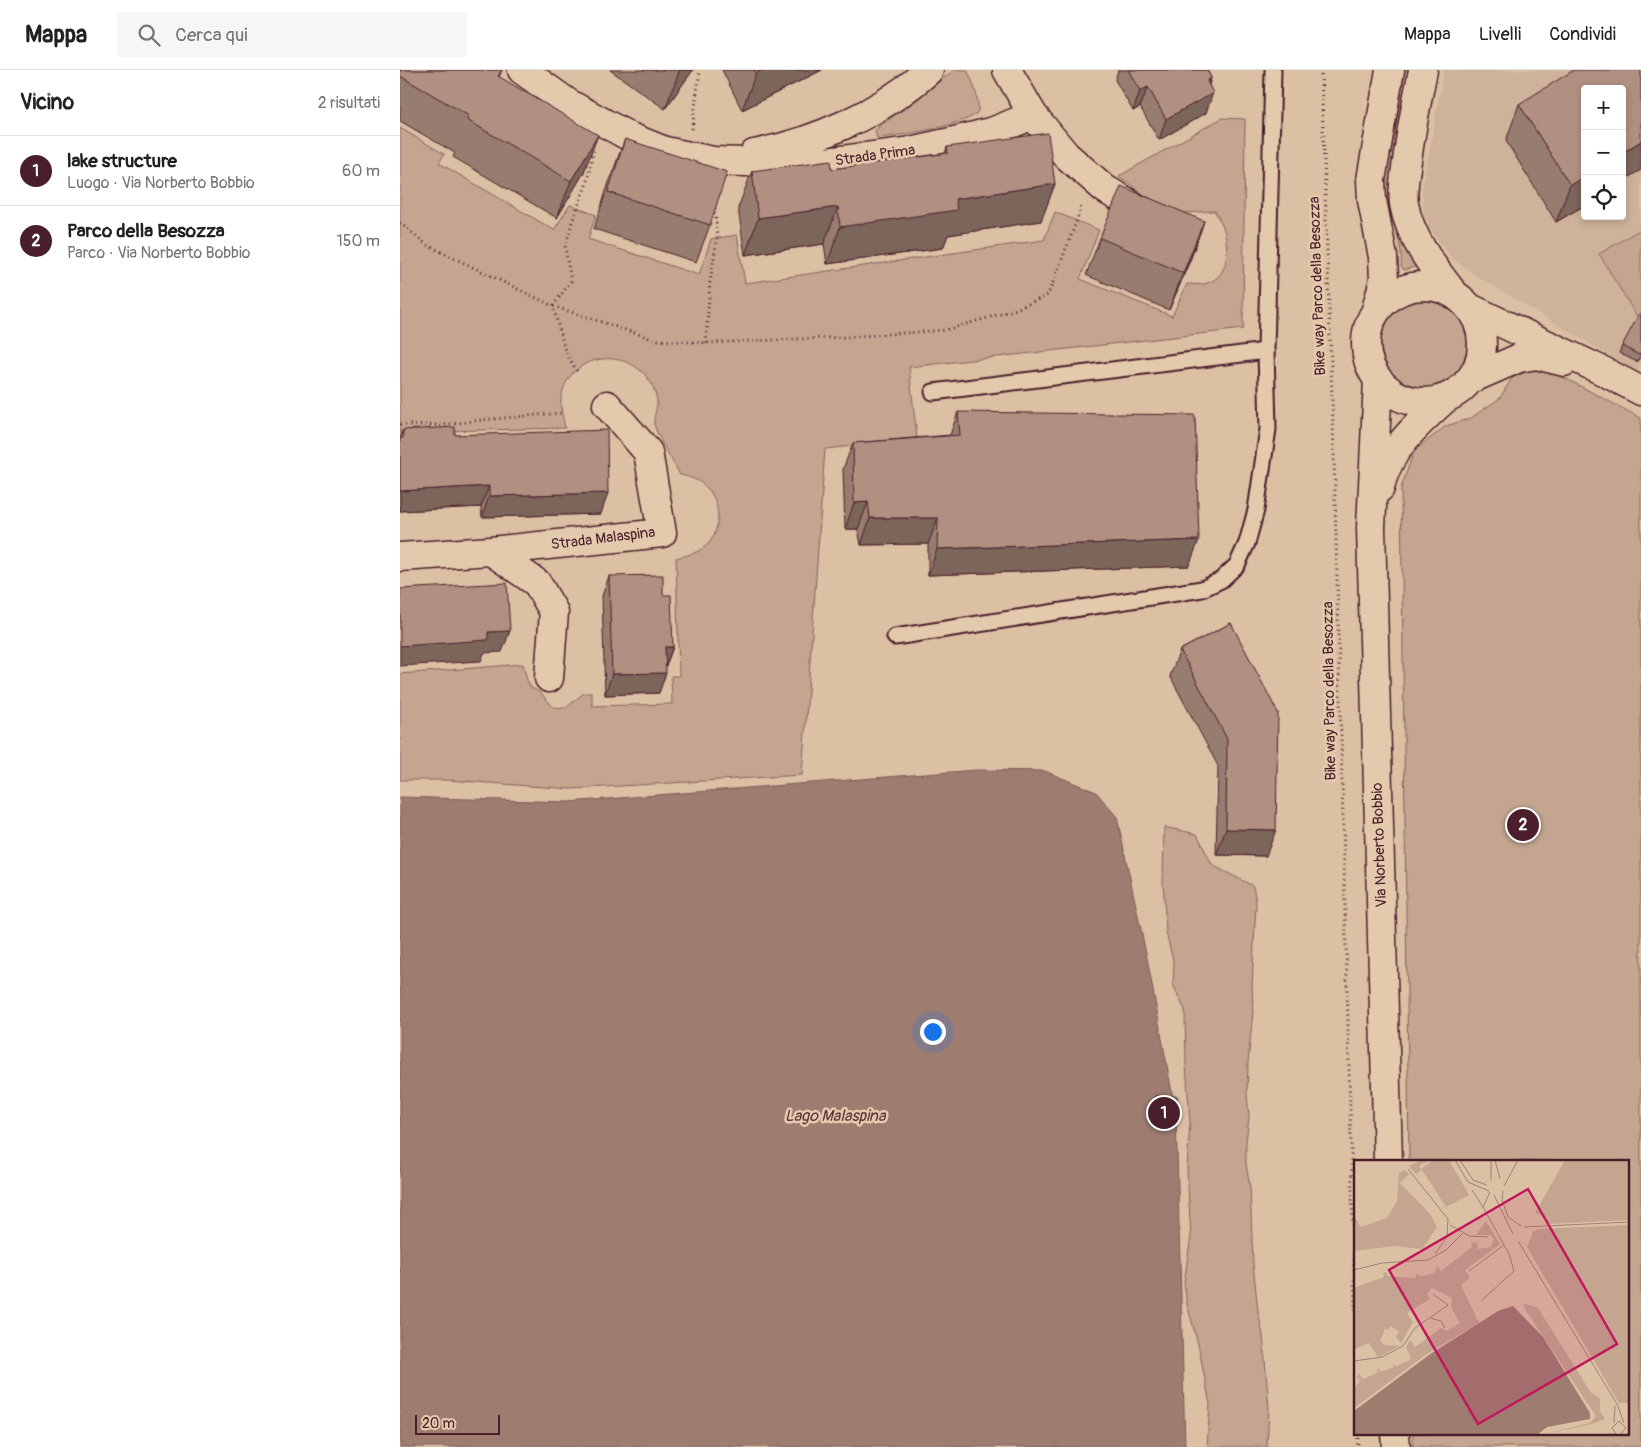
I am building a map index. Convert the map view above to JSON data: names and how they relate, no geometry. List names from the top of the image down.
{
  "streets": {
    "street": ["Strada Prima", "Strada Malaspina", "Via Norberto Bobbio"],
    "path": ["Bike way Parco della Besozza"]
  },
  "water": ["Lago Malaspina"],
  "scale_bar": "20 m",
  "page": {
    "header": "Mappa",
    "search": "Cerca qui",
    "nav": ["Mappa", "Livelli", "Condividi"],
    "heading": ["Vicino", "2 risultati"],
    "map_buttons": ["+", "−"],
    "list": [
      {
        "mark": "1",
        "name": "lake structure",
        "note": "Luogo · Via Norberto Bobbio",
        "value": "60 m"
      },
      {
        "mark": "2",
        "name": "Parco della Besozza",
        "note": "Parco · Via Norberto Bobbio",
        "value": "150 m"
      }
    ],
    "pins": ["2", "1"],
    "scale": "20 m"
  }
}
